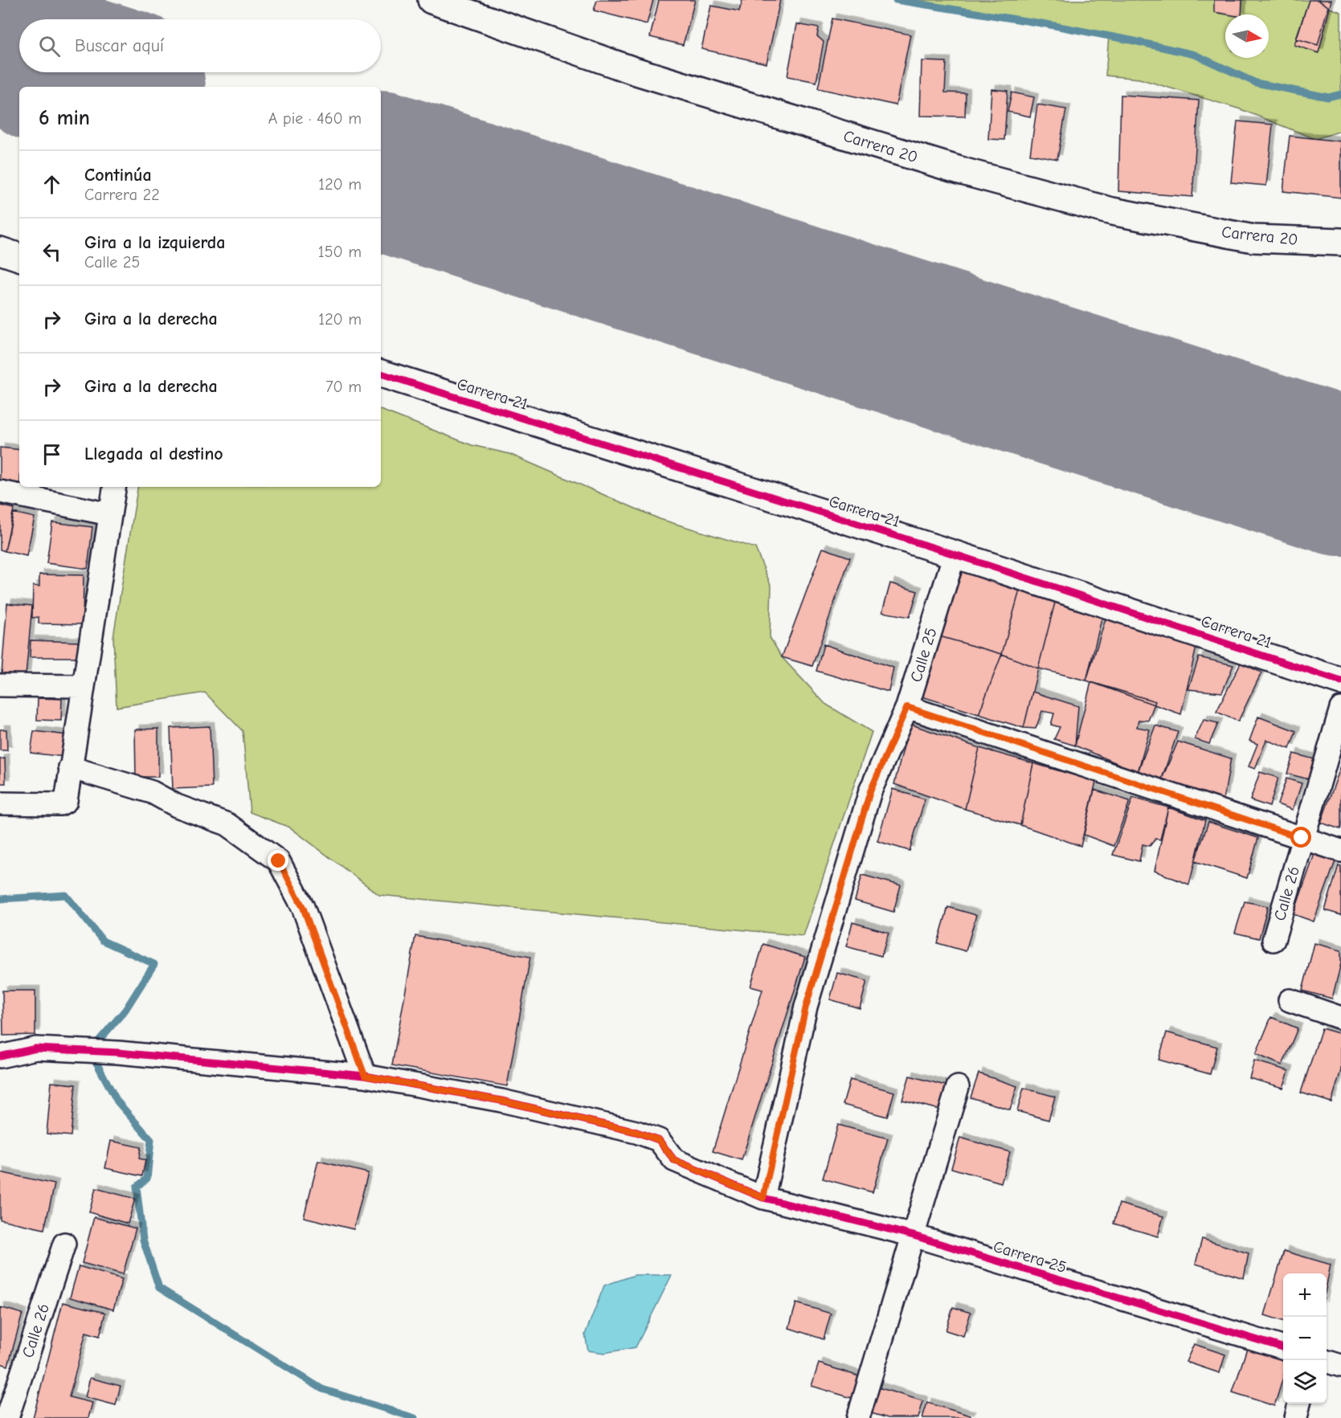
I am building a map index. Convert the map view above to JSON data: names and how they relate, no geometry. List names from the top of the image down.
{
  "streets": {
    "street": [
      "Carrera 20",
      "Carrera 21",
      "Calle 25",
      "Calle 26",
      "Carrera 25"
    ]
  },
  "crossings": [
    ["Carrera 21", "Calle 25"],
    ["Calle 25", "Carrera 25"]
  ],
  "north": "right",
  "page": {
    "search": "Buscar aquí",
    "heading": ["6 min", "A pie · 460 m"],
    "list": [
      ["Continúa", "Carrera 22", "120 m"],
      ["Gira a la izquierda", "Calle 25", "150 m"],
      ["Gira a la derecha", "120 m"],
      ["Gira a la derecha", "70 m"],
      "Llegada al destino"
    ],
    "map_buttons": ["+", "−"]
  }
}
